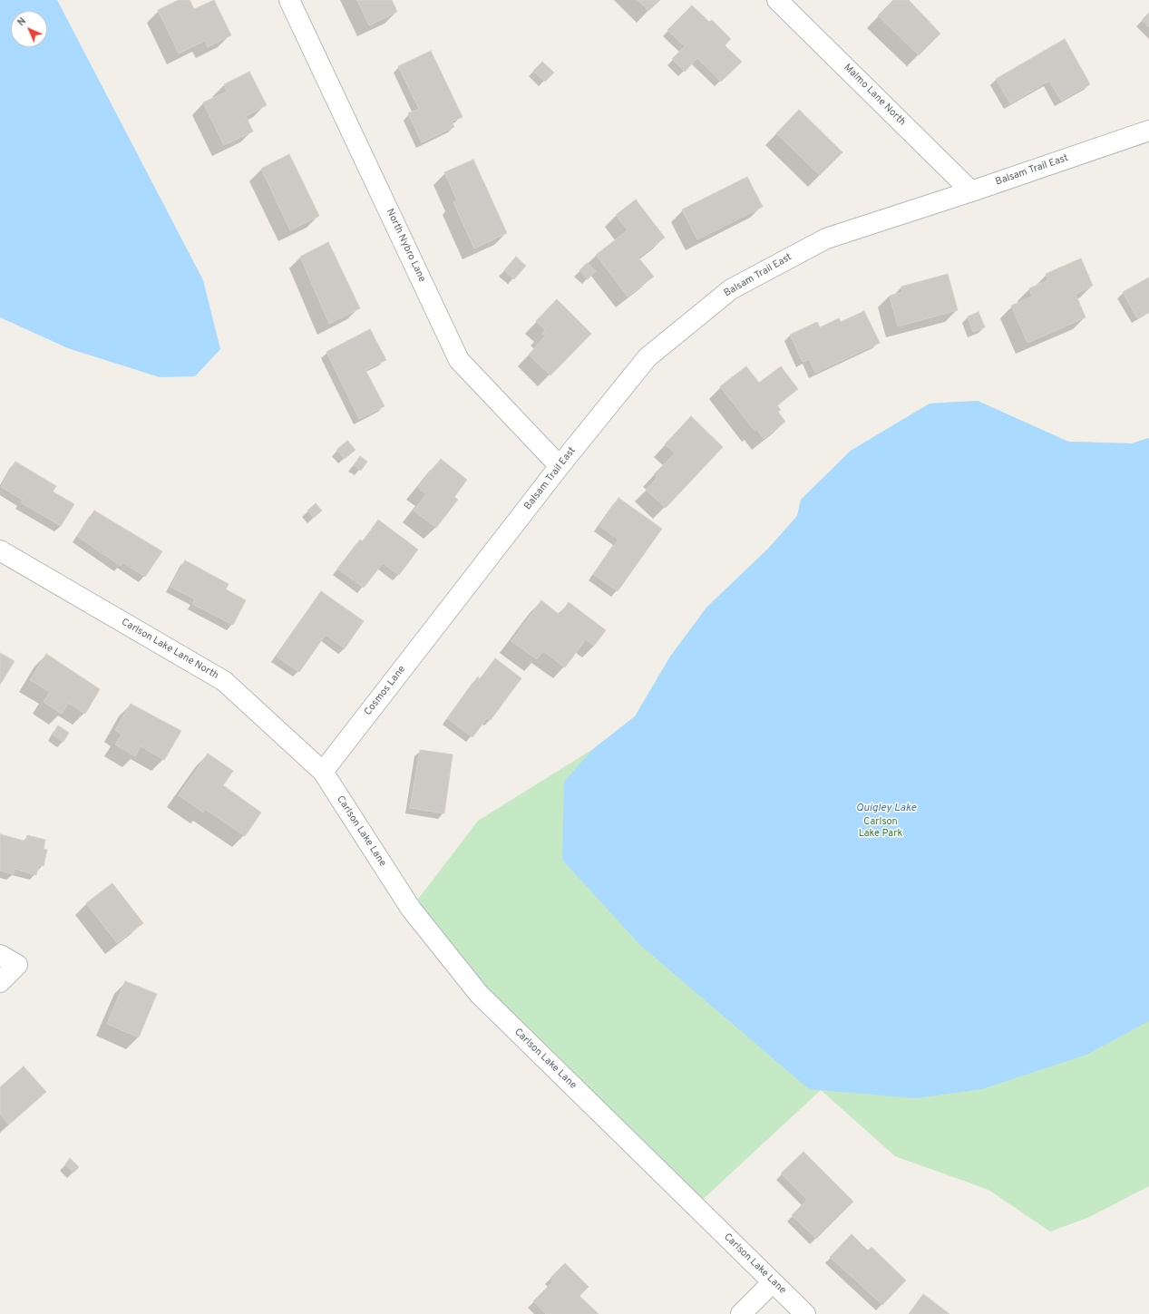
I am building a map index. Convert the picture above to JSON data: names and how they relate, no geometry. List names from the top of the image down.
{
  "streets": {
    "street": [
      "Malmo Lane North",
      "Balsam Trail East",
      "North Nybro Lane",
      "Carlson Lake Lane North",
      "Cosmos Lane",
      "Carlson Lake Lane"
    ]
  },
  "crossings": [
    ["Malmo Lane North", "Balsam Trail East"],
    ["Balsam Trail East", "North Nybro Lane"],
    ["Balsam Trail East", "Cosmos Lane"],
    ["Carlson Lake Lane North", "Cosmos Lane"],
    ["Carlson Lake Lane North", "Carlson Lake Lane"],
    ["Cosmos Lane", "Carlson Lake Lane"]
  ],
  "water": ["Quigley Lake"],
  "parks": ["Carlson Lake Park"],
  "north": "top left"
}
